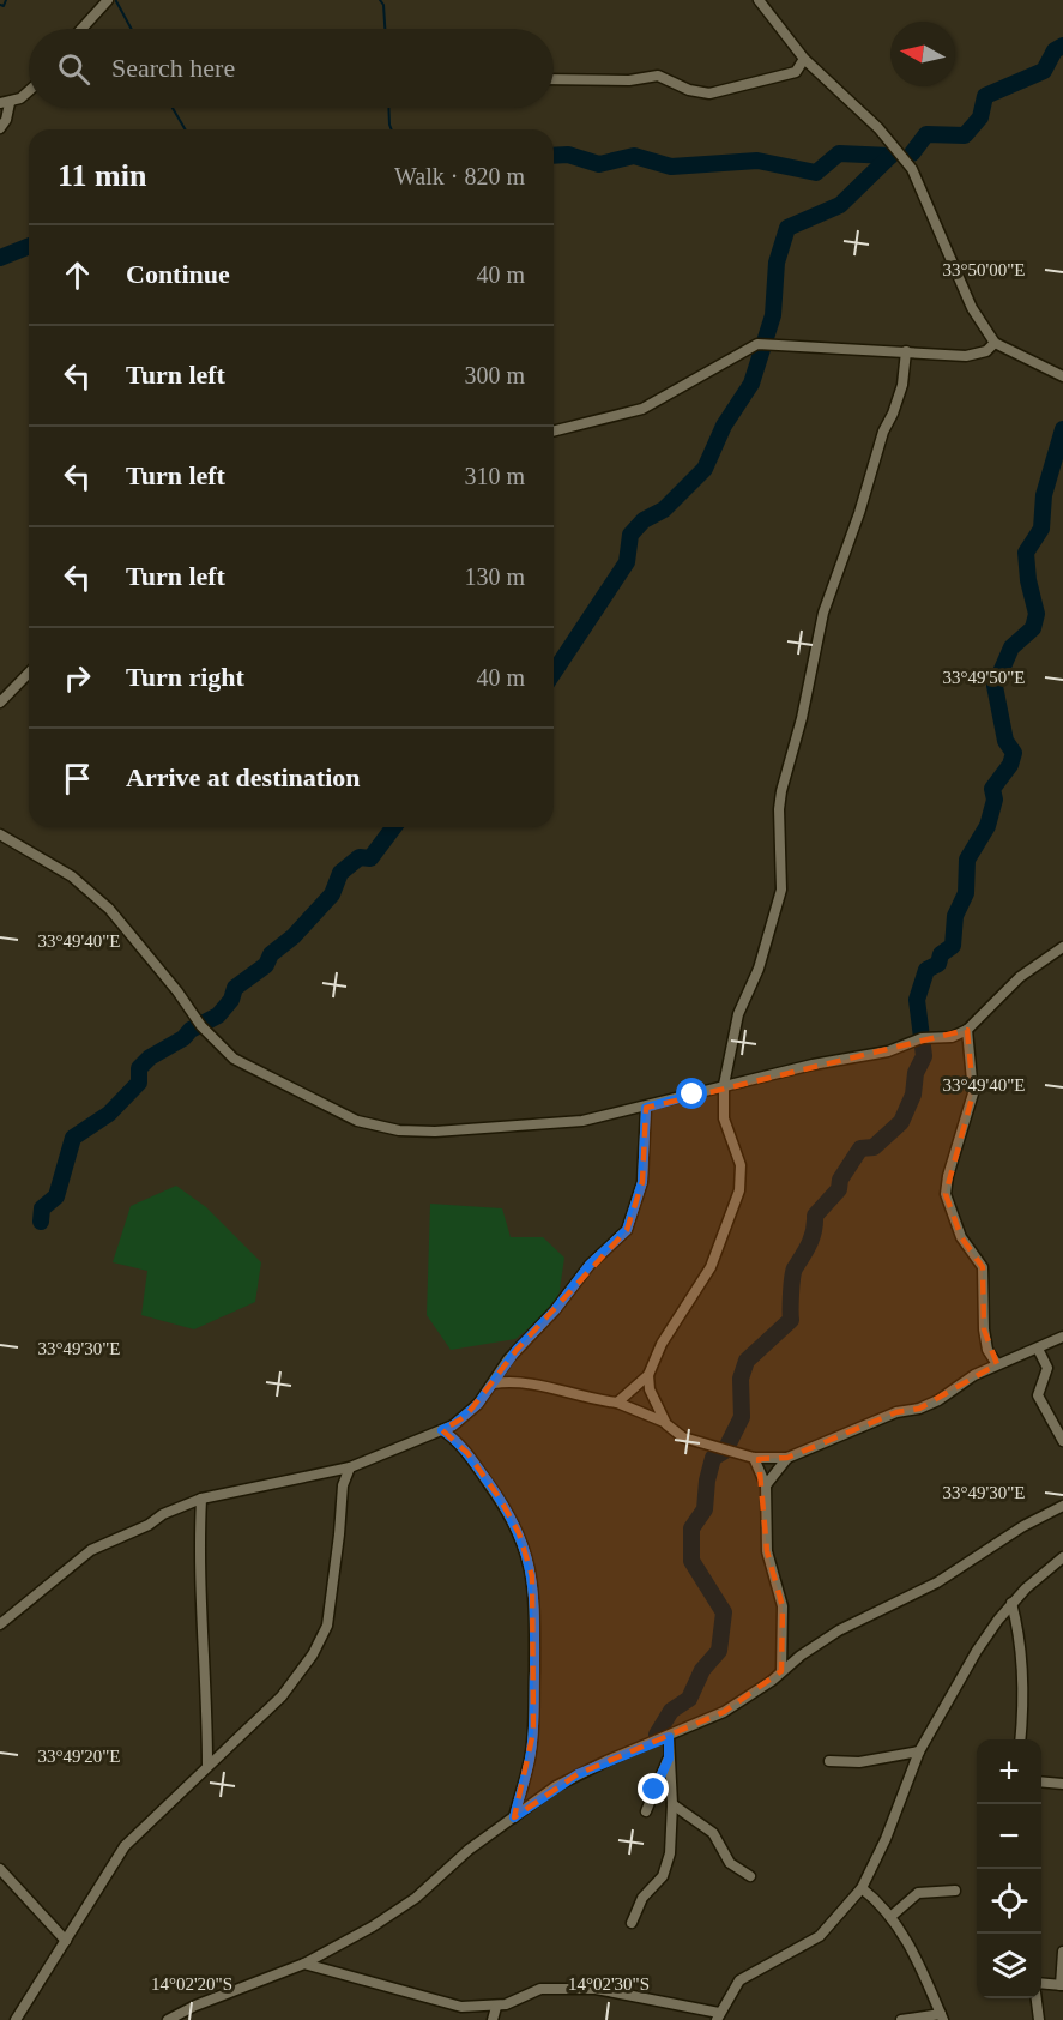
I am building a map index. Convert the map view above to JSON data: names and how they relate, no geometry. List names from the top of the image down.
{
  "north": "left",
  "page": {
    "search": "Search here",
    "heading": ["11 min", "Walk · 820 m"],
    "list": [
      ["Continue", "40 m"],
      ["Turn left", "300 m"],
      ["Turn left", "310 m"],
      ["Turn left", "130 m"],
      ["Turn right", "40 m"],
      "Arrive at destination"
    ],
    "map_buttons": ["+", "−"]
  },
  "coordinates": [
    "33°50'00\"E",
    "33°49'50\"E",
    "33°49'40\"E",
    "33°49'30\"E",
    "33°49'20\"E",
    "14°02'20\"S",
    "14°02'30\"S"
  ]
}
